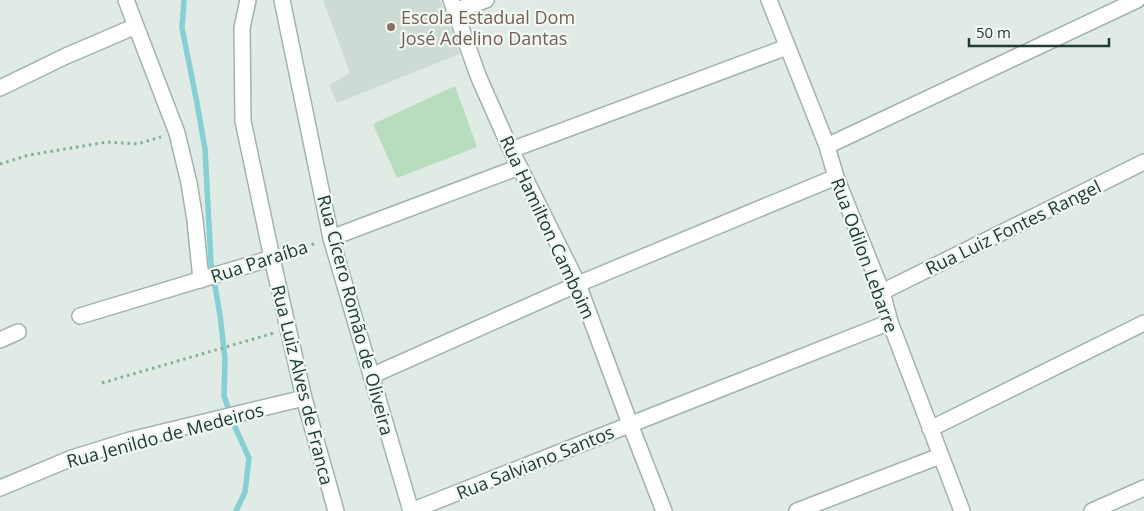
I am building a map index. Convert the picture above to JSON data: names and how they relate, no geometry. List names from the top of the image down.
{
  "streets": {
    "street": [
      "Rua Hamilton Camboim",
      "Rua Luiz Fontes Rangel",
      "Rua Odilon Lebarre",
      "Rua Paraíba",
      "Rua Cícero Romão de Oliveira",
      "Rua Luiz Alves de Franca",
      "Rua Jenildo de Medeiros",
      "Rua Salviano Santos"
    ]
  },
  "crossings": [
    ["Rua Hamilton Camboim", "Rua Paraíba"],
    ["Rua Hamilton Camboim", "Rua Salviano Santos"],
    ["Rua Luiz Fontes Rangel", "Rua Odilon Lebarre"],
    ["Rua Paraíba", "Rua Cícero Romão de Oliveira"],
    ["Rua Paraíba", "Rua Luiz Alves de Franca"],
    ["Rua Cícero Romão de Oliveira", "Rua Salviano Santos"],
    ["Rua Luiz Alves de Franca", "Rua Jenildo de Medeiros"]
  ],
  "places": ["Escola Estadual Dom José Adelino Dantas"],
  "scale_bar": "50 m"
}
